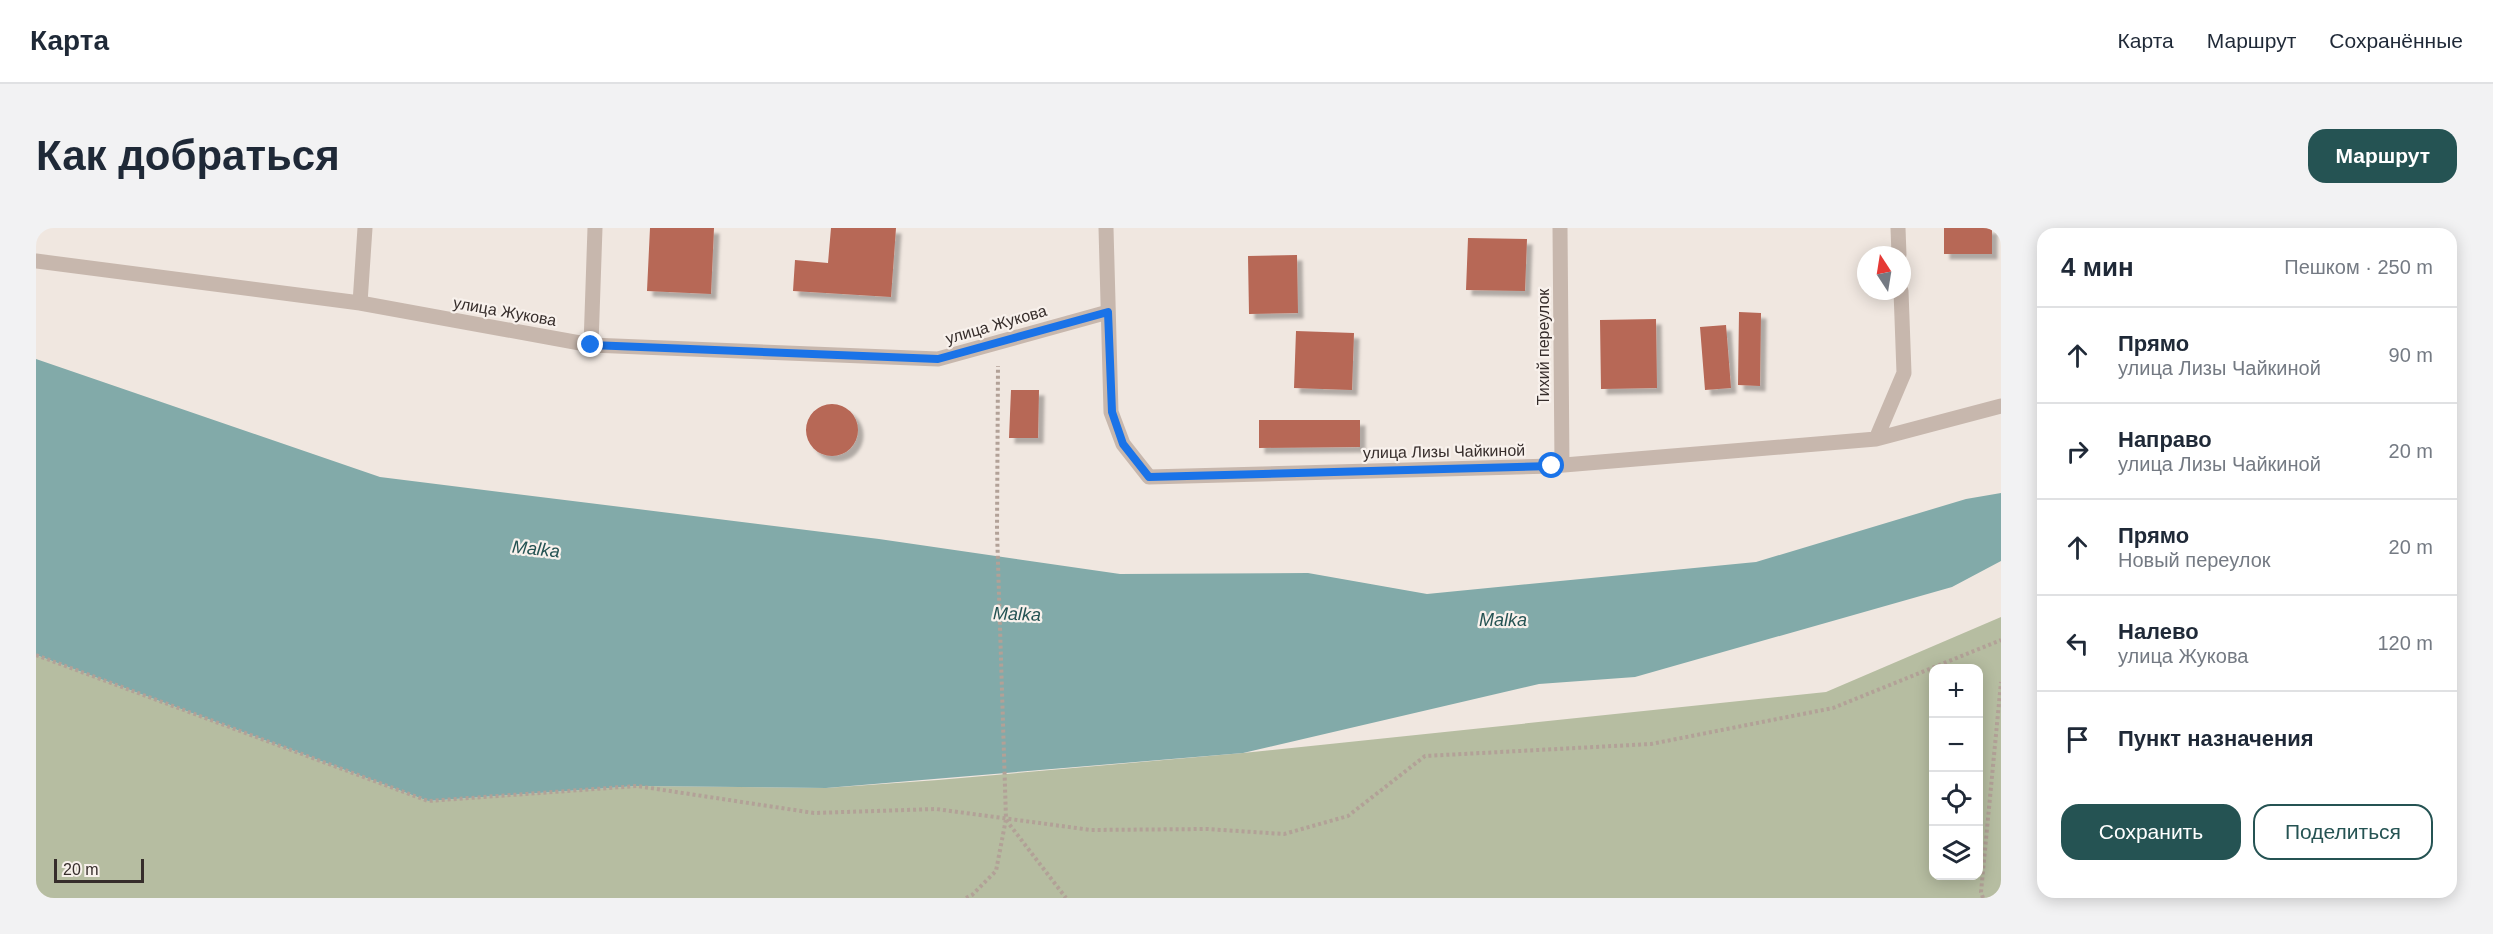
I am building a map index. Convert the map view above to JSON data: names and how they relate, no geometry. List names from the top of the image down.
{
  "streets": {
    "street": ["улица Жукова", "Тихий переулок", "улица Лизы Чайкиной"]
  },
  "crossings": [
    ["улица Жукова", "улица Лизы Чайкиной"],
    ["Тихий переулок", "улица Лизы Чайкиной"]
  ],
  "water": ["Malka"],
  "scale_bar": "20 m",
  "north": "top",
  "page": {
    "header": "Карта",
    "nav": ["Карта", "Маршрут", "Сохранённые"],
    "buttons": [
      "Маршрут",
      ["Сохранить", "Поделиться"]
    ],
    "title": "Как добраться",
    "heading": ["4 мин", "Пешком · 250 m"],
    "list": [
      ["Прямо", "улица Лизы Чайкиной", "90 m"],
      ["Направо", "улица Лизы Чайкиной", "20 m"],
      ["Прямо", "Новый переулок", "20 m"],
      ["Налево", "улица Жукова", "120 m"],
      "Пункт назначения"
    ],
    "map_buttons": ["+", "−"],
    "scale": "20 m"
  }
}
